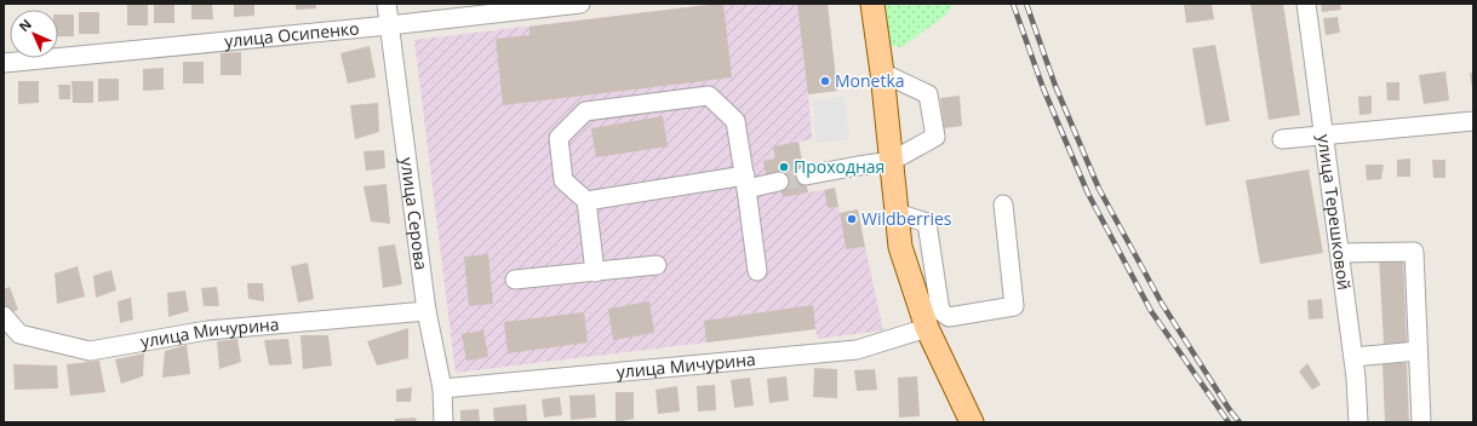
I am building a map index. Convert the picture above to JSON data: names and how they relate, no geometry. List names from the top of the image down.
{
  "streets": {
    "street": [
      "улица Осипенко",
      "улица Серова",
      "улица Терешковой",
      "улица Мичурина"
    ]
  },
  "crossings": [
    ["улица Осипенко", "улица Серова"],
    ["улица Серова", "улица Мичурина"]
  ],
  "places": ["Monetka", "Проходная", "Wildberries"],
  "north": "top left"
}
